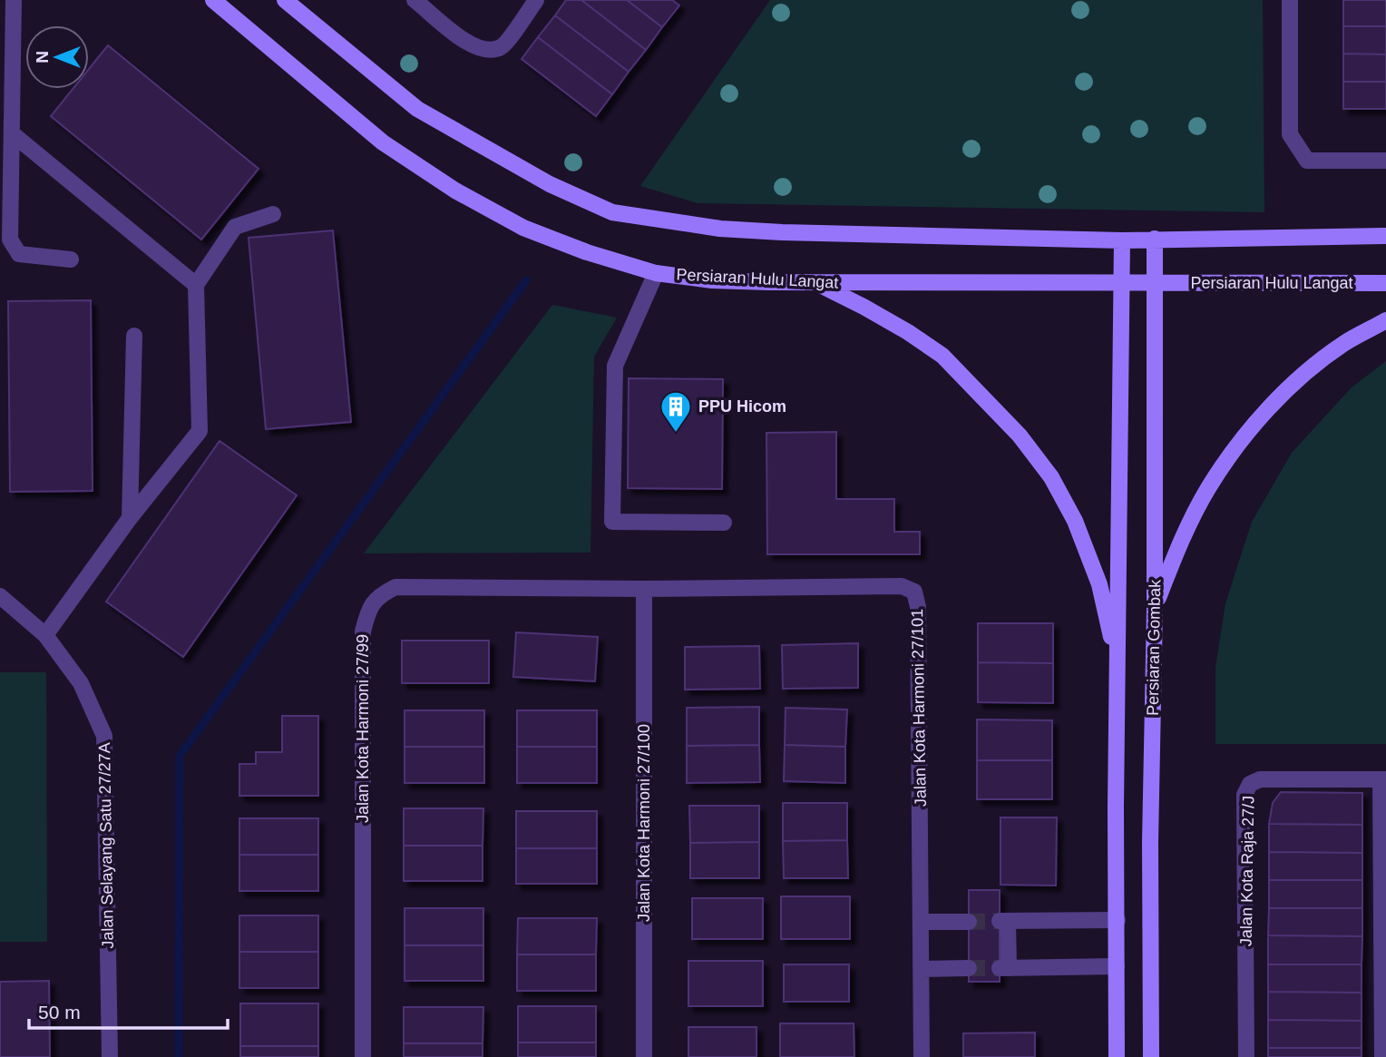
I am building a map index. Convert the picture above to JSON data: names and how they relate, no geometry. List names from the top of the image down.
{
  "streets": {
    "main road": ["Persiaran Hulu Langat", "Persiaran Gombak"],
    "street": [
      "Jalan Kota Harmoni 27/101",
      "Jalan Kota Harmoni 27/99",
      "Jalan Kota Harmoni 27/100",
      "Jalan Selayang Satu 27/27A",
      "Jalan Kota Raja 27/J"
    ]
  },
  "crossings": [
    ["Persiaran Hulu Langat", "Persiaran Gombak"],
    ["Jalan Kota Harmoni 27/101", "Jalan Kota Harmoni 27/99"],
    ["Jalan Kota Harmoni 27/101", "Jalan Kota Harmoni 27/100"],
    ["Jalan Kota Harmoni 27/99", "Jalan Kota Harmoni 27/100"]
  ],
  "places": {
    "building": ["PPU Hicom"]
  },
  "scale_bar": "50 m",
  "north": "left"
}
